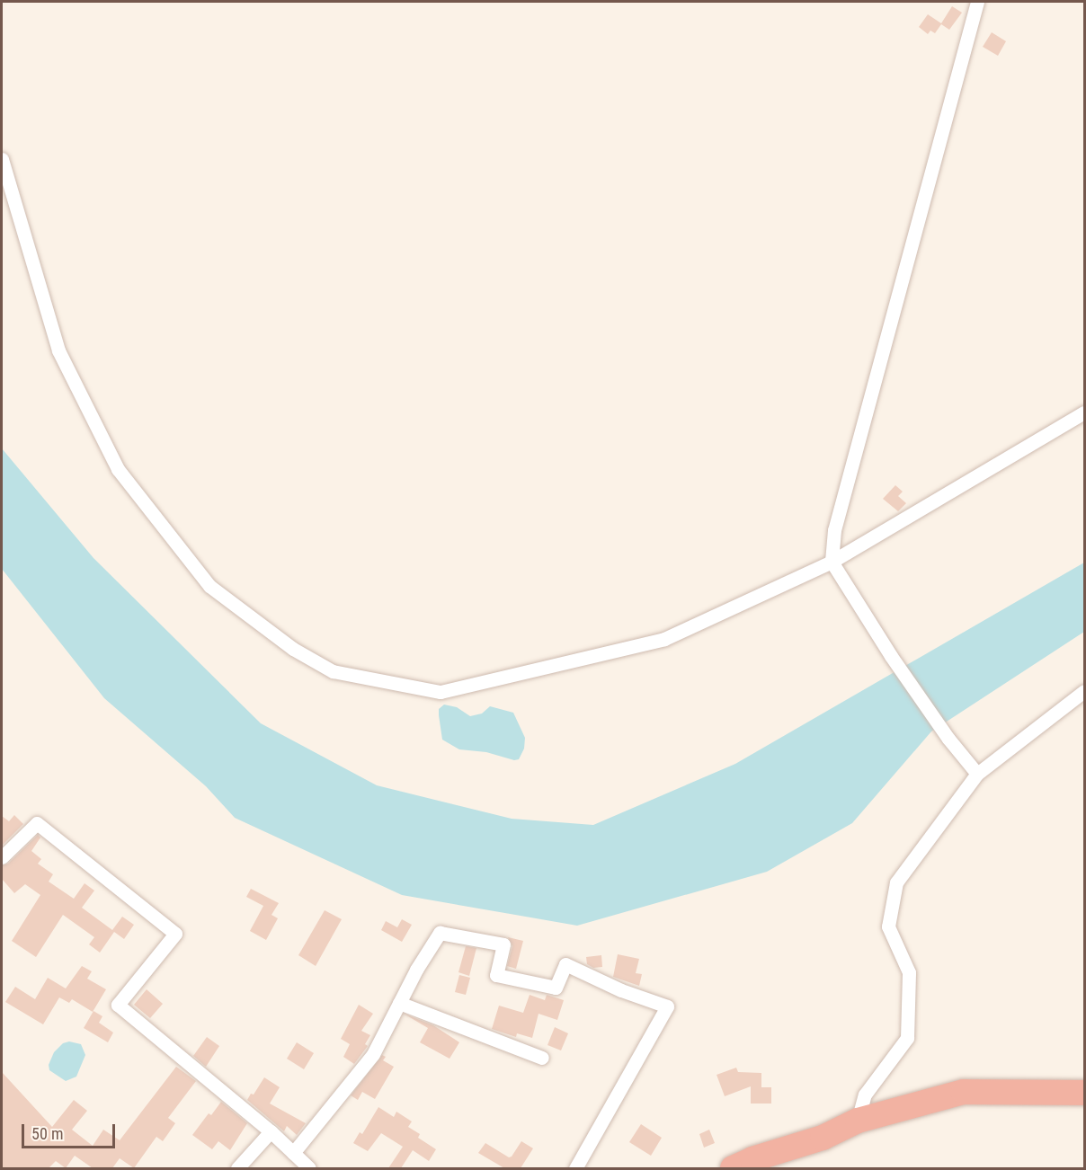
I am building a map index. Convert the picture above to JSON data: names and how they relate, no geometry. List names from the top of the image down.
{
  "scale_bar": "50 m"
}
